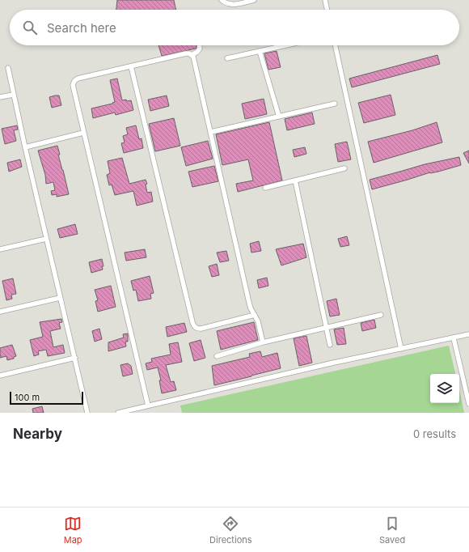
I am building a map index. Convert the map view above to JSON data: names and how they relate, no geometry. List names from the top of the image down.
{
  "scale_bar": "100 m",
  "page": {
    "search": "Search here",
    "scale": "100 m",
    "heading": ["Nearby", "0 results"],
    "nav": ["Map", "Directions", "Saved"]
  }
}
